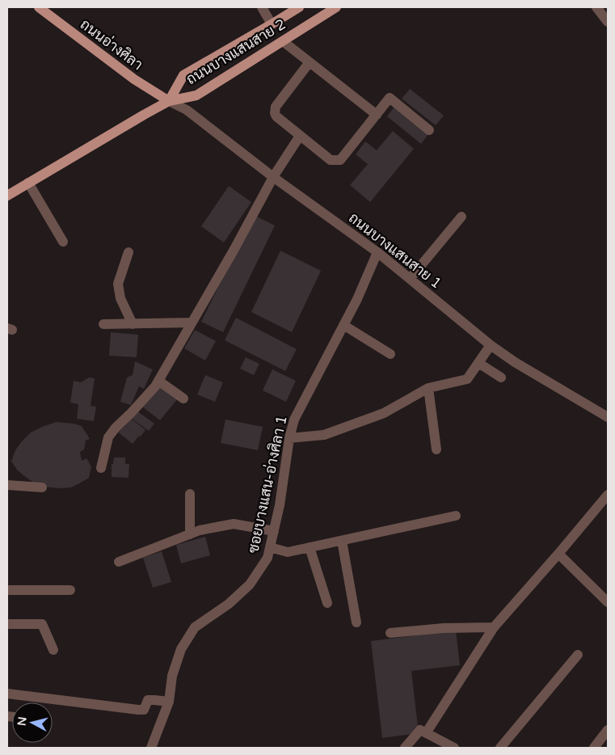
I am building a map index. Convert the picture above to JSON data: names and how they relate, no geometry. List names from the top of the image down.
{
  "streets": {
    "main road": ["ถนนอ่างศิลา", "ถนนบางแสนสาย 2"],
    "street": ["ถนนบางแสนสาย 1", "ซอยบางแสน-อ่างศิลา 1"]
  },
  "crossings": [
    ["ถนนอ่างศิลา", "ถนนบางแสนสาย 2"],
    ["ถนนอ่างศิลา", "ถนนบางแสนสาย 1"],
    ["ถนนบางแสนสาย 2", "ถนนบางแสนสาย 1"],
    ["ถนนบางแสนสาย 1", "ซอยบางแสน-อ่างศิลา 1"]
  ],
  "north": "left"
}
